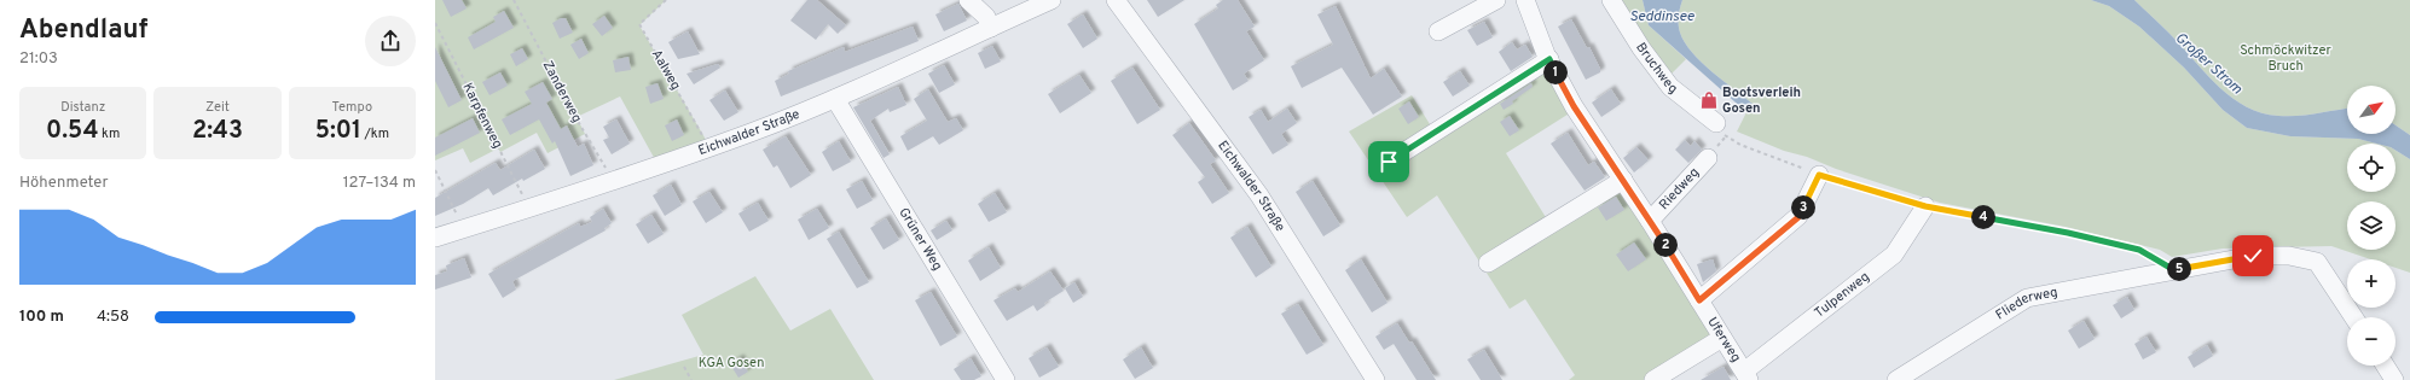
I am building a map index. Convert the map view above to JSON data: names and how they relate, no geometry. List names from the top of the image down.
{
  "streets": {
    "street": [
      "Bruchweg",
      "Eichwalder Straße",
      "Riedweg",
      "Grüner Weg",
      "Tulpenweg",
      "Fliederweg",
      "Uferweg"
    ],
    "path": ["Aalweg", "Zanderweg", "Karpfenweg"]
  },
  "crossings": [
    ["Aalweg", "Eichwalder Straße"],
    ["Zanderweg", "Eichwalder Straße"],
    ["Karpfenweg", "Eichwalder Straße"],
    ["Eichwalder Straße", "Grüner Weg"],
    ["Riedweg", "Uferweg"],
    ["Tulpenweg", "Uferweg"]
  ],
  "water": ["Seddinsee", "Großer Strom"],
  "parks": ["Schmöckwitzer Bruch", "KGA Gosen"],
  "places": {
    "shop": ["Bootsverleih Gosen"]
  },
  "north": "top right",
  "page": {
    "heading": ["Abendlauf", "21:03"],
    "pins": [
      "1",
      "3",
      "4",
      "2",
      "5"
    ],
    "stats": [
      ["Distanz", "0.54 km"],
      ["Zeit", "2:43"],
      ["Tempo", "5:01 /km"]
    ],
    "map_buttons": ["+", "−"],
    "chart": ["Höhenmeter", "127–134 m"],
    "list": [
      {
        "name": "100 m",
        "note": "4:58"
      }
    ]
  }
}
